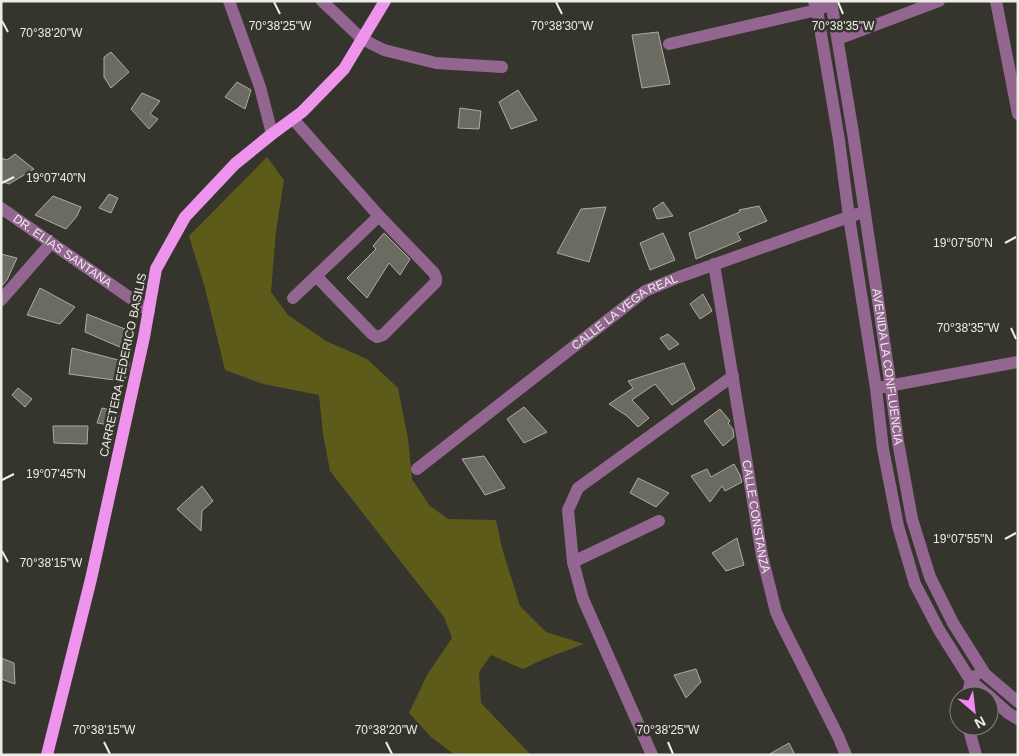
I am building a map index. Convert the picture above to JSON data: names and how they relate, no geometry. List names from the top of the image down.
{
  "streets": {
    "main road": ["CARRETERA FEDERICO BASILIS"],
    "street": [
      "DR. ELÍAS SANTANA",
      "CALLE LA VEGA REAL",
      "AVENIDA LA CONFLUENCIA",
      "CALLE CONSTANZA"
    ]
  },
  "crossings": [
    ["DR. ELÍAS SANTANA", "CARRETERA FEDERICO BASILIS"],
    ["CALLE LA VEGA REAL", "AVENIDA LA CONFLUENCIA"],
    ["CALLE LA VEGA REAL", "CALLE CONSTANZA"]
  ],
  "north": "bottom right",
  "coordinates": [
    "70°38'25\"W",
    "70°38'30\"W",
    "70°38'35\"W",
    "70°38'20\"W",
    "19°07'40\"N",
    "19°07'50\"N",
    "19°07'45\"N",
    "19°07'55\"N",
    "70°38'15\"W"
  ]
}
